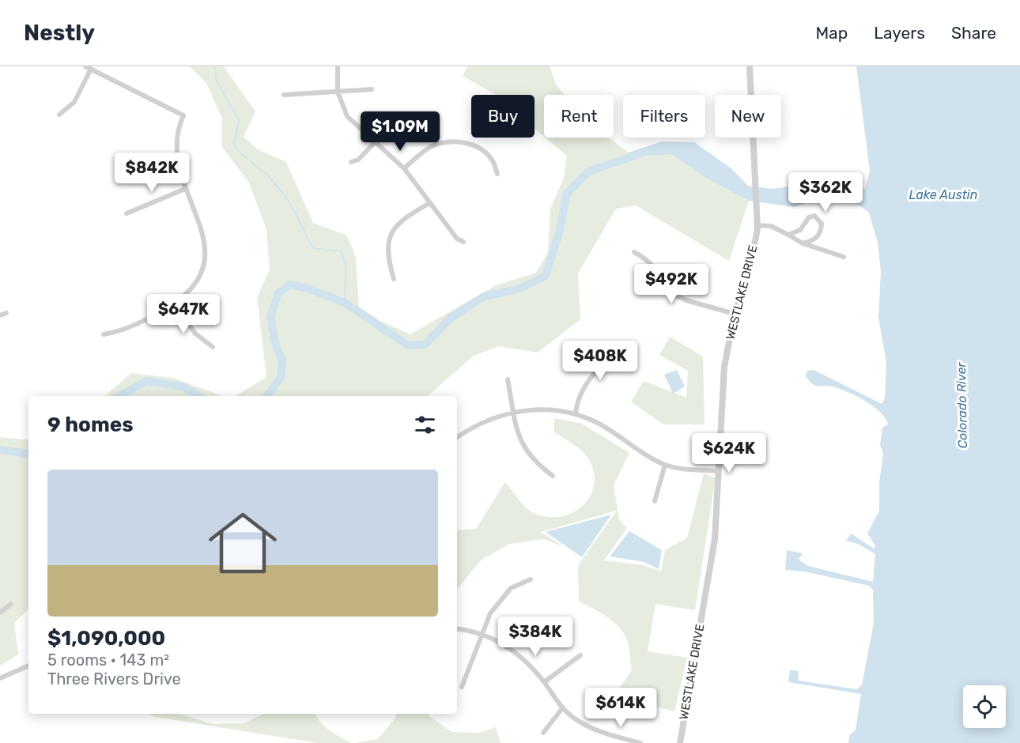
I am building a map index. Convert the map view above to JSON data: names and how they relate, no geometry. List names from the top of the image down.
{
  "streets": {
    "street": ["WESTLAKE DRIVE"]
  },
  "water": ["Lake Austin", "Colorado River"],
  "page": {
    "header": "Nestly",
    "nav": ["Map", "Layers", "Share"],
    "chip": [
      "Buy",
      "Rent",
      "Filters",
      "New"
    ],
    "price": [
      "$1.09M",
      "$842K",
      "$362K",
      "$492K",
      "$647K",
      "$408K",
      "$624K",
      "$384K",
      "$614K"
    ],
    "heading": "9 homes",
    "list": [
      {
        "name": "$1,090,000",
        "note": "5 rooms · 143 m² · Three Rivers Drive"
      }
    ]
  }
}
